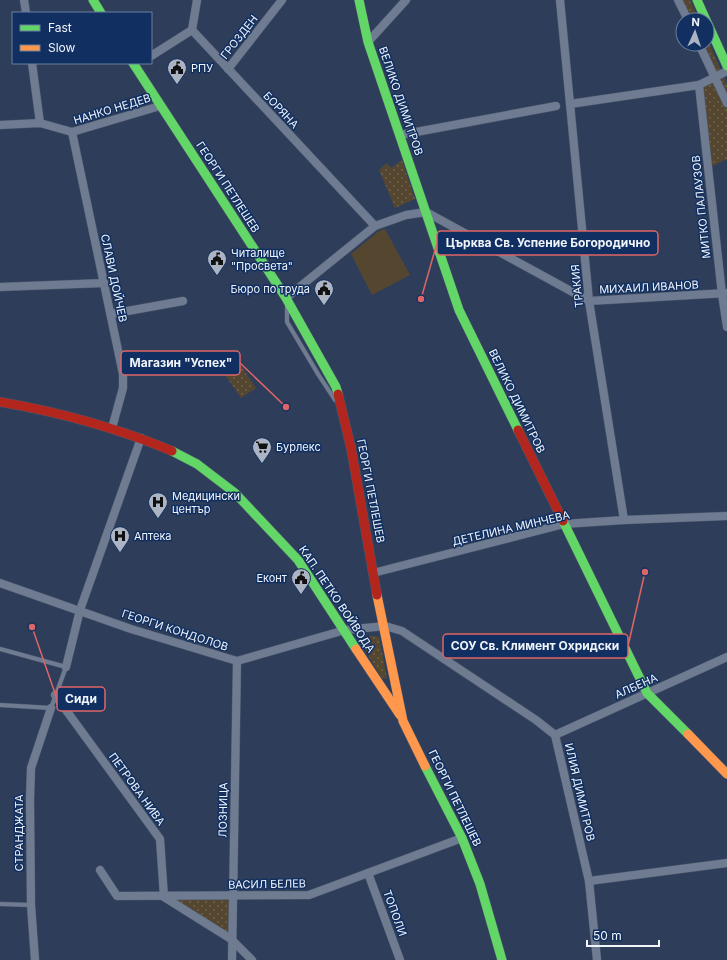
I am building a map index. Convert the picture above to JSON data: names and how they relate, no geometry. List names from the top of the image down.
{
  "streets": {
    "street": [
      "ГРОЗДЕН",
      "ВЕЛИКО ДИМИТРОВ",
      "НАНКО НЕДЕВ",
      "БОРЯНА",
      "ГЕОРГИ ПЕТЛЕШЕВ",
      "МИТКО ПАЛАУЗОВ",
      "СЛАВИ ДОЙЧЕВ",
      "ТРАКИЯ",
      "МИХАИЛ ИВАНОВ",
      "ДЕТЕЛИНА МИНЧЕВА",
      "КАП. ПЕТКО ВОЙВОДА",
      "ГЕОРГИ КОНДОЛОВ",
      "АЛБЕНА",
      "ПЕТРОВА НИВА",
      "ИЛИЯ ДИМИТРОВ",
      "ЛОЗНИЦА",
      "СТРАНДЖАТА",
      "ВАСИЛ БЕЛЕВ",
      "ТОПОЛИ"
    ]
  },
  "crossings": [
    ["ГРОЗДЕН", "БОРЯНА"],
    ["ВЕЛИКО ДИМИТРОВ", "МИХАИЛ ИВАНОВ"],
    ["ВЕЛИКО ДИМИТРОВ", "ДЕТЕЛИНА МИНЧЕВА"],
    ["ВЕЛИКО ДИМИТРОВ", "АЛБЕНА"],
    ["НАНКО НЕДЕВ", "ГЕОРГИ ПЕТЛЕШЕВ"],
    ["НАНКО НЕДЕВ", "СЛАВИ ДОЙЧЕВ"],
    ["ГЕОРГИ ПЕТЛЕШЕВ", "ДЕТЕЛИНА МИНЧЕВА"],
    ["ГЕОРГИ ПЕТЛЕШЕВ", "КАП. ПЕТКО ВОЙВОДА"],
    ["ГЕОРГИ ПЕТЛЕШЕВ", "ГЕОРГИ КОНДОЛОВ"],
    ["ГЕОРГИ ПЕТЛЕШЕВ", "ИЛИЯ ДИМИТРОВ"],
    ["ГЕОРГИ ПЕТЛЕШЕВ", "ВАСИЛ БЕЛЕВ"],
    ["МИТКО ПАЛАУЗОВ", "МИХАИЛ ИВАНОВ"],
    ["СЛАВИ ДОЙЧЕВ", "КАП. ПЕТКО ВОЙВОДА"],
    ["ТРАКИЯ", "МИХАИЛ ИВАНОВ"],
    ["ТРАКИЯ", "ДЕТЕЛИНА МИНЧЕВА"],
    ["КАП. ПЕТКО ВОЙВОДА", "ГЕОРГИ КОНДОЛОВ"],
    ["ГЕОРГИ КОНДОЛОВ", "ИЛИЯ ДИМИТРОВ"],
    ["ГЕОРГИ КОНДОЛОВ", "ЛОЗНИЦА"],
    ["АЛБЕНА", "ИЛИЯ ДИМИТРОВ"],
    ["ПЕТРОВА НИВА", "ВАСИЛ БЕЛЕВ"],
    ["ЛОЗНИЦА", "ВАСИЛ БЕЛЕВ"],
    ["ВАСИЛ БЕЛЕВ", "ТОПОЛИ"]
  ],
  "places": {
    "public building": [
      "РПУ",
      "Читалище \"Просвета\"",
      "Бюро по труда",
      "Еконт"
    ],
    "other": [
      "Църква Св. Успение Богородично",
      "Магазин \"Успех\"",
      "СОУ Св. Климент Охридски",
      "Сиди"
    ],
    "supermarket": ["Бурлекс"],
    "hospital": ["Медицински център", "Аптека"]
  },
  "legend": ["Fast", "Slow"],
  "scale_bar": "50 m",
  "north": "top"
}
